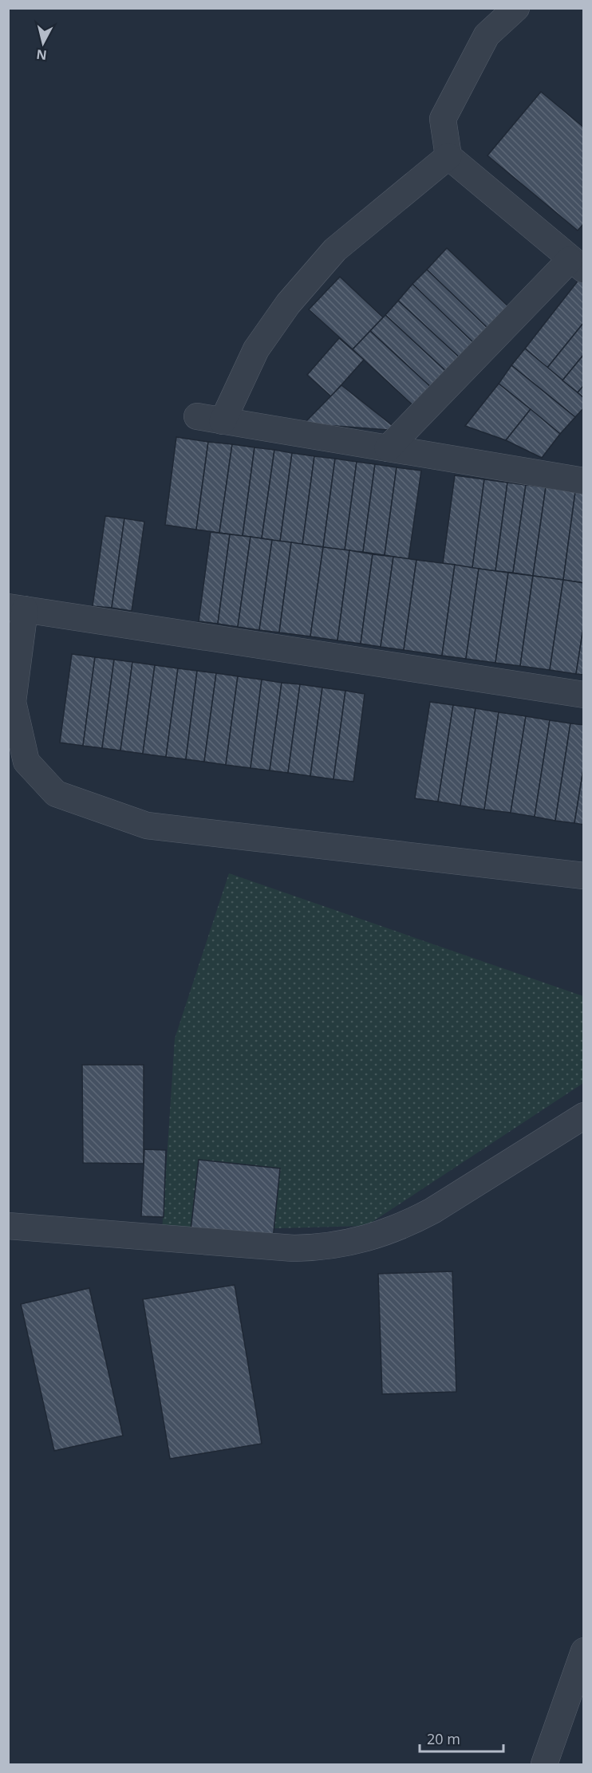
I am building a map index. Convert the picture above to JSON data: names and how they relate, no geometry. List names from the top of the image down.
{
  "scale_bar": "20 m",
  "north": "bottom"
}
